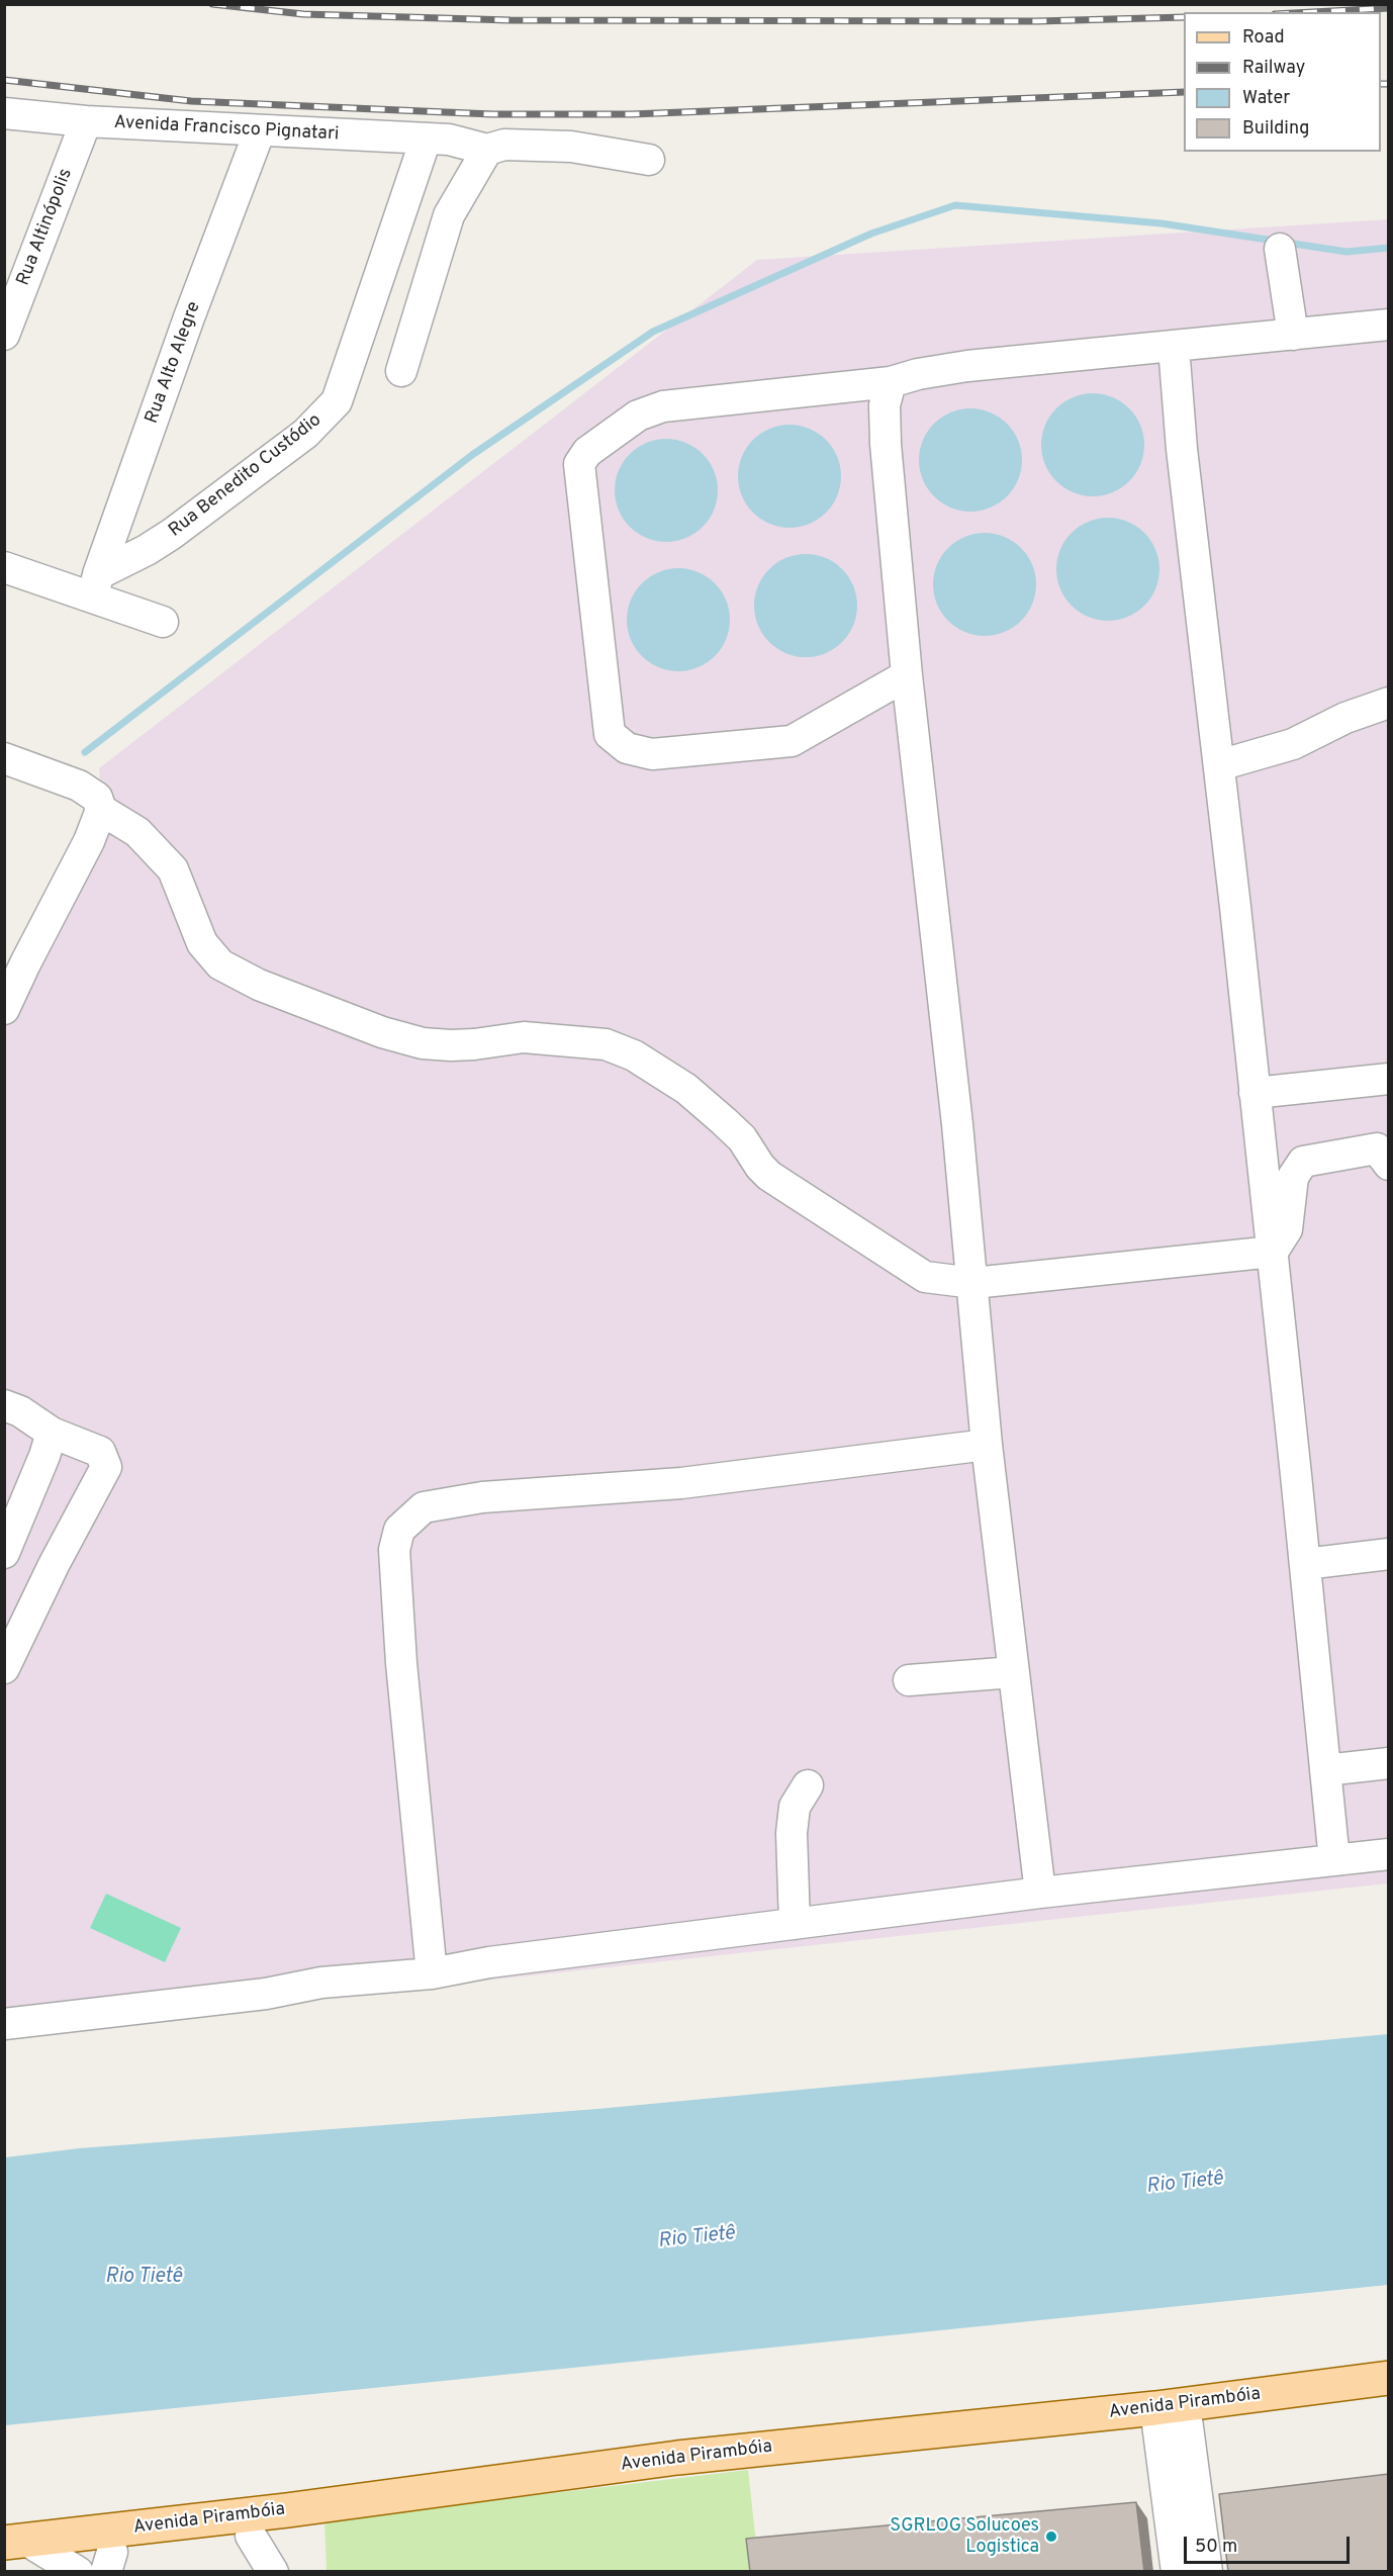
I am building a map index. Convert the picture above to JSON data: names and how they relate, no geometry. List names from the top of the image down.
{
  "streets": {
    "main road": ["Avenida Pirambóia"],
    "street": [
      "Avenida Francisco Pignatari",
      "Rua Altinópolis",
      "Rua Alto Alegre",
      "Rua Benedito Custódio"
    ]
  },
  "crossings": [
    ["Avenida Francisco Pignatari", "Rua Altinópolis"],
    ["Avenida Francisco Pignatari", "Rua Alto Alegre"],
    ["Avenida Francisco Pignatari", "Rua Benedito Custódio"],
    ["Rua Alto Alegre", "Rua Benedito Custódio"]
  ],
  "water": ["Rio Tietê"],
  "places": ["SGRLOG Solucoes Logistica"],
  "legend": [
    "Road",
    "Railway",
    "Water",
    "Building"
  ],
  "scale_bar": "50 m"
}
